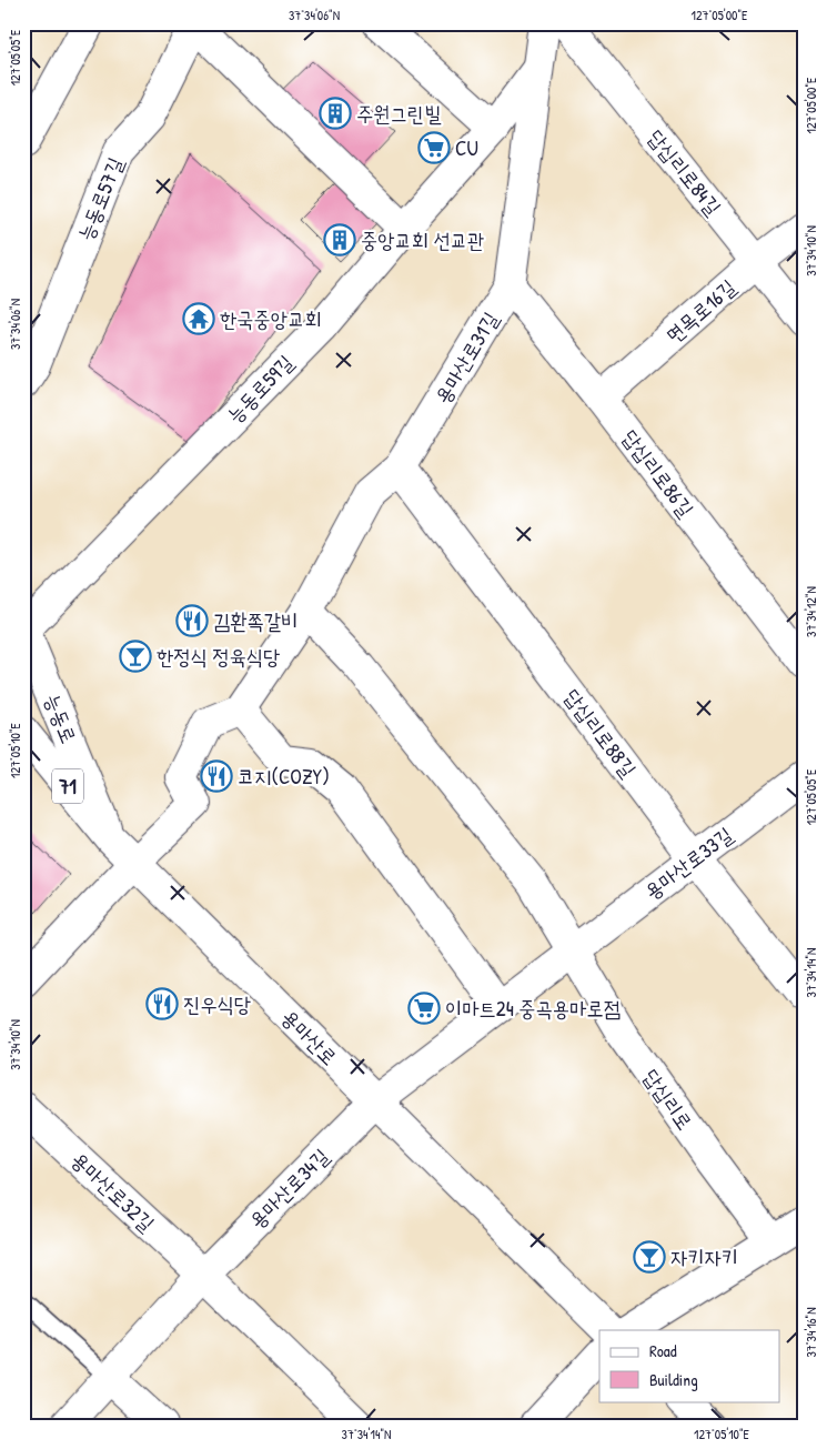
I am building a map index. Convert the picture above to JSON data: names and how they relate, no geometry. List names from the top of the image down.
{
  "streets": {
    "street": [
      "답십리로84길",
      "능동로57길",
      "면목로16길",
      "용마산로31길",
      "능동로59길",
      "답십리로86길",
      "능동로",
      "답십리로88길",
      "71",
      "용마산로33길",
      "용마산로",
      "답십리로",
      "용마산로34길",
      "용마산로32길"
    ]
  },
  "crossings": [
    ["답십리로84길", "면목로16길"],
    ["능동로57길", "능동로59길"],
    ["면목로16길", "답십리로86길"],
    ["용마산로31길", "능동로59길"],
    ["용마산로31길", "답십리로86길"],
    ["용마산로31길", "답십리로88길"],
    ["능동로59길", "능동로"],
    ["능동로", "용마산로"],
    ["답십리로88길", "용마산로33길"],
    ["용마산로33길", "용마산로"],
    ["용마산로33길", "답십리로"],
    ["용마산로33길", "용마산로34길"],
    ["용마산로", "용마산로34길"],
    ["용마산로34길", "용마산로32길"]
  ],
  "places": {
    "building": ["주원그린빌", "중앙교회 선교관"],
    "supermarket": ["CU", "이마트24 중곡용마로점"],
    "temple": ["한국중앙교회"],
    "restaurant": ["김환쪽갈비", "코지(COZY)", "진우식당"],
    "bar": ["한정식 정육식당", "자키자키"]
  },
  "legend": ["Road", "Building"],
  "coordinates": [
    "37°34'06\"N",
    "127°05'00\"E",
    "127°05'05\"E",
    "37°34'10\"N",
    "37°34'12\"N",
    "127°05'10\"E",
    "37°34'14\"N",
    "37°34'16\"N"
  ]
}
